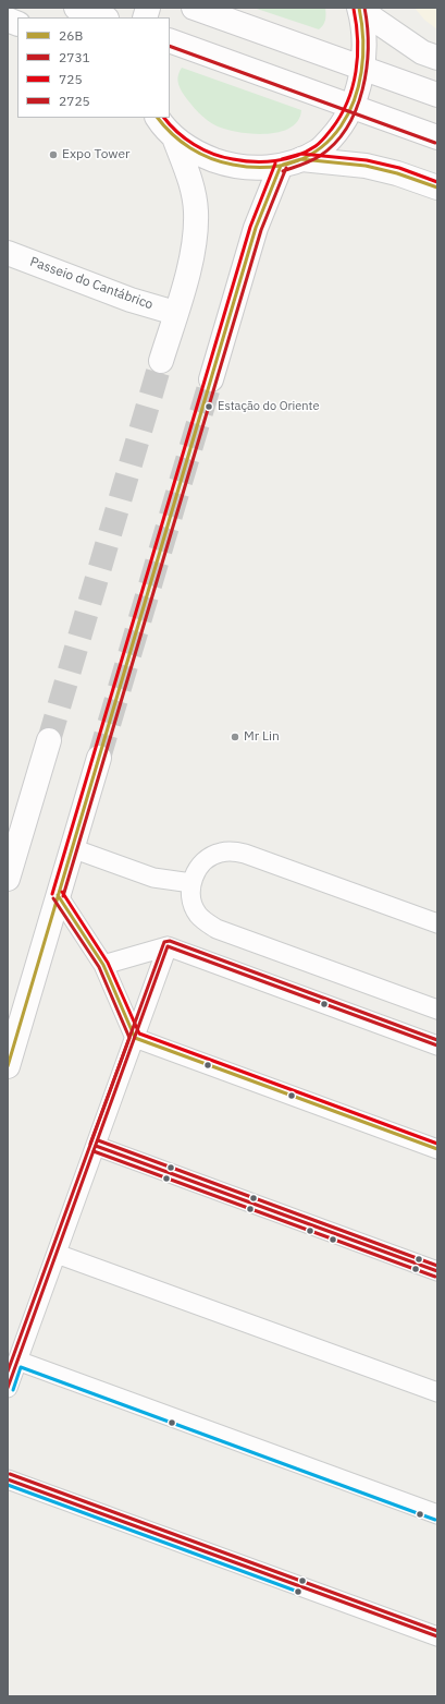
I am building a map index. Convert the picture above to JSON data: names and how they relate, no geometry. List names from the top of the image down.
{
  "streets": {
    "main road": ["Passeio do Cantábrico"]
  },
  "places": ["Expo Tower", "Estação do Oriente", "Mr Lin"],
  "lines": [
    "transit line 26B",
    "transit line 2731",
    "transit line 725",
    "transit line 2725"
  ],
  "legend": [
    "26B",
    "2731",
    "725",
    "2725"
  ]
}
